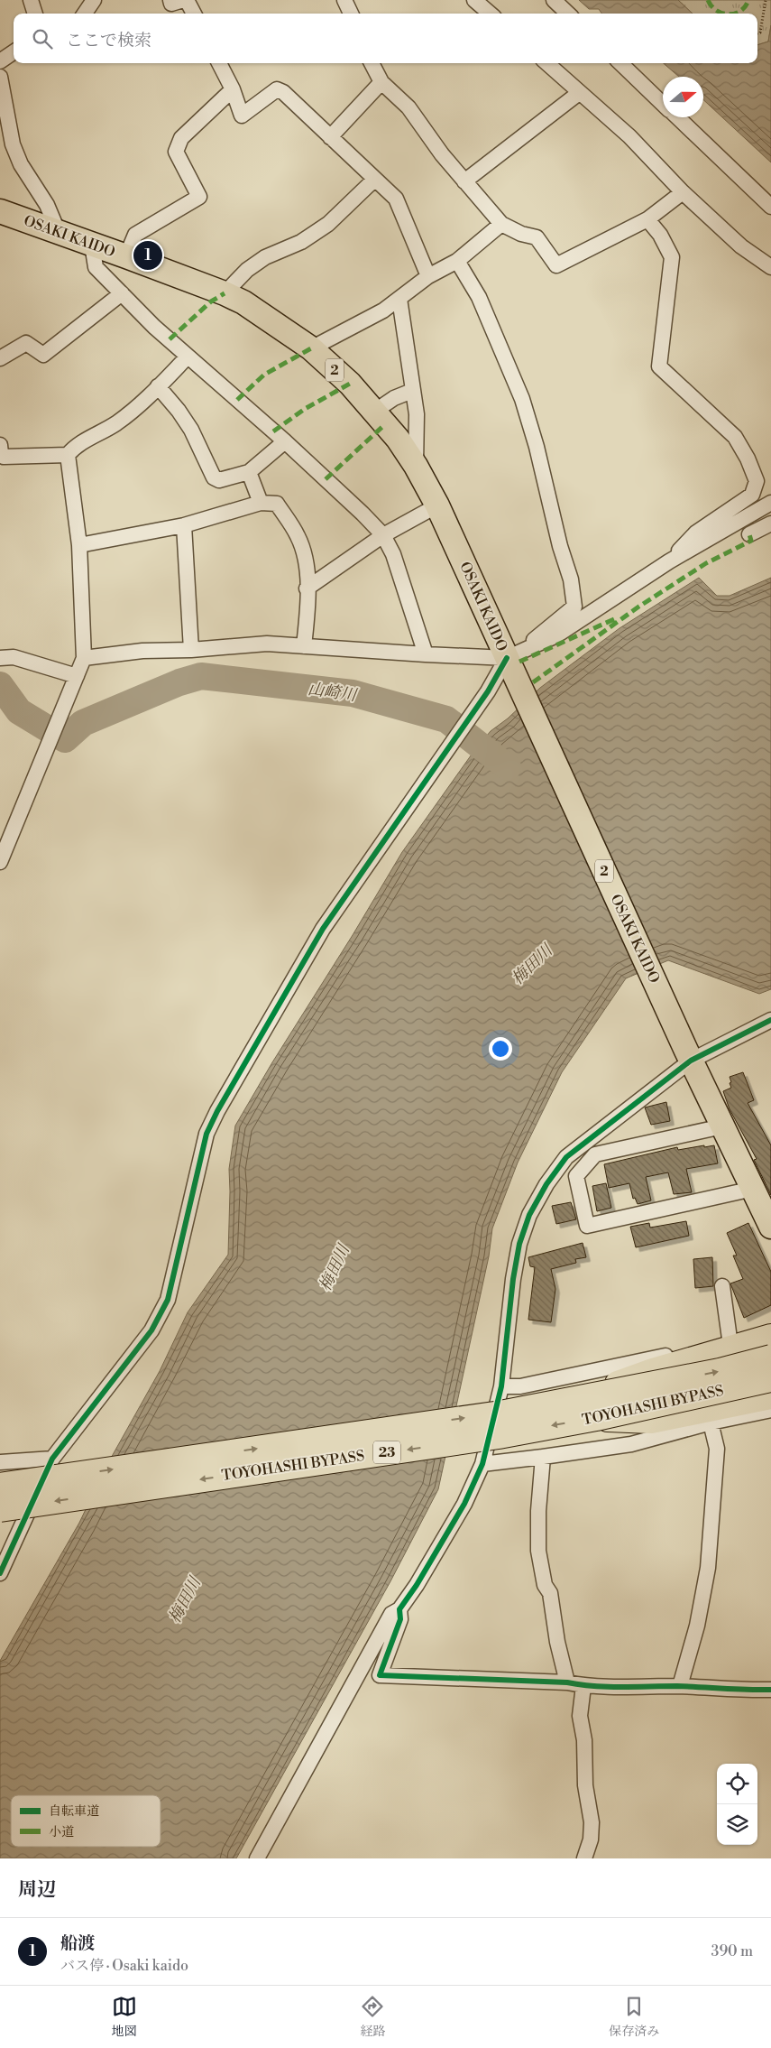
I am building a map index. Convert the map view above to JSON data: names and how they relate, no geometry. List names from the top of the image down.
{
  "streets": {
    "highway": ["TOYOHASHI BYPASS", "23"],
    "main road": ["OSAKI KAIDO", "2"]
  },
  "crossings": [
    ["TOYOHASHI BYPASS", "23"]
  ],
  "water": ["山崎川", "梅田川"],
  "legend": ["自転車道", "小道"],
  "north": "right",
  "page": {
    "search": "ここで検索",
    "pins": "1",
    "heading": "周辺",
    "list": [
      {
        "mark": "1",
        "name": "船渡",
        "note": "バス停 · Osaki kaido",
        "value": "390 m"
      }
    ],
    "nav": ["地図", "経路", "保存済み"]
  }
}
